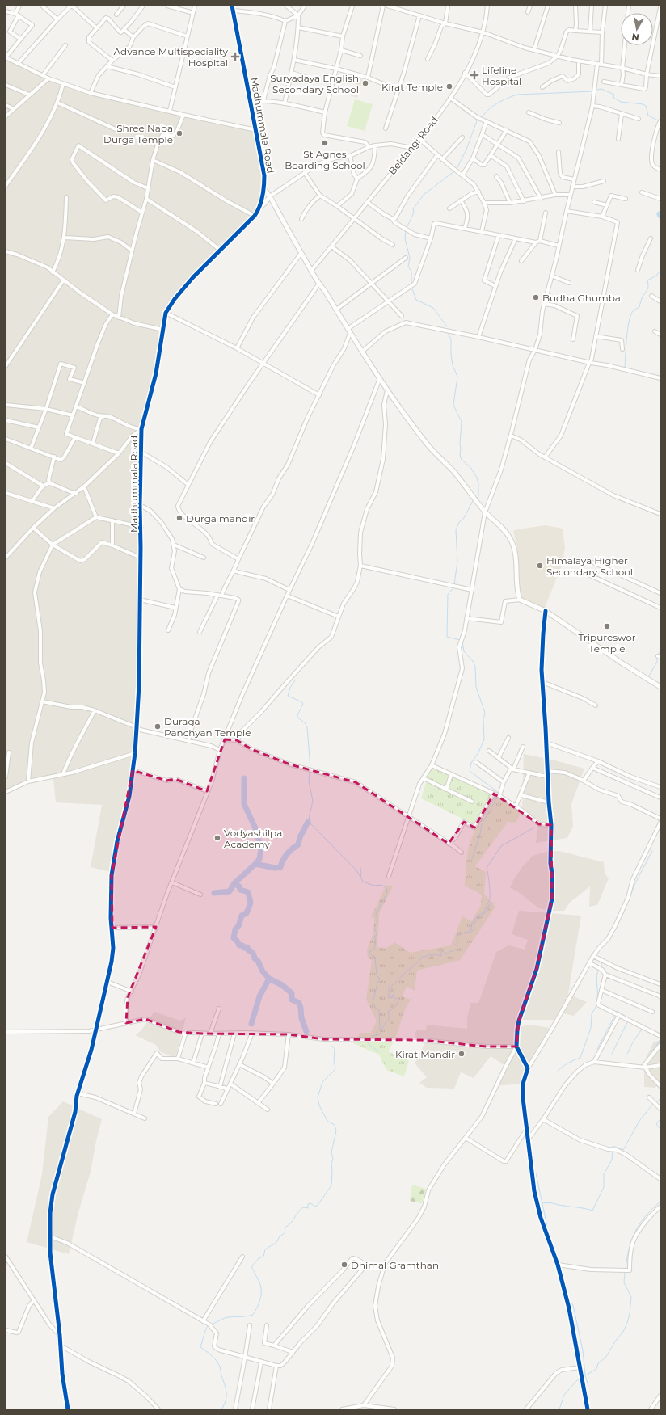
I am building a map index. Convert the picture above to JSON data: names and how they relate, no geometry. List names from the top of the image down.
{
  "streets": {
    "street": ["Madhummala Road", "Beldangi Road"]
  },
  "places": {
    "health": ["Advance Multispeciality Hospital", "Lifeline Hospital"],
    "other": [
      "Suryadaya English Secondary School",
      "Kirat Temple",
      "Shree Naba Durga Temple",
      "St Agnes Boarding School",
      "Budha Ghumba",
      "Durga mandir",
      "Himalaya Higher Secondary School",
      "Tripureswor Temple",
      "Duraga Panchyan Temple",
      "Vodyashilpa Academy",
      "Kirat Mandir",
      "Dhimal Gramthan"
    ]
  },
  "north": "bottom"
}
